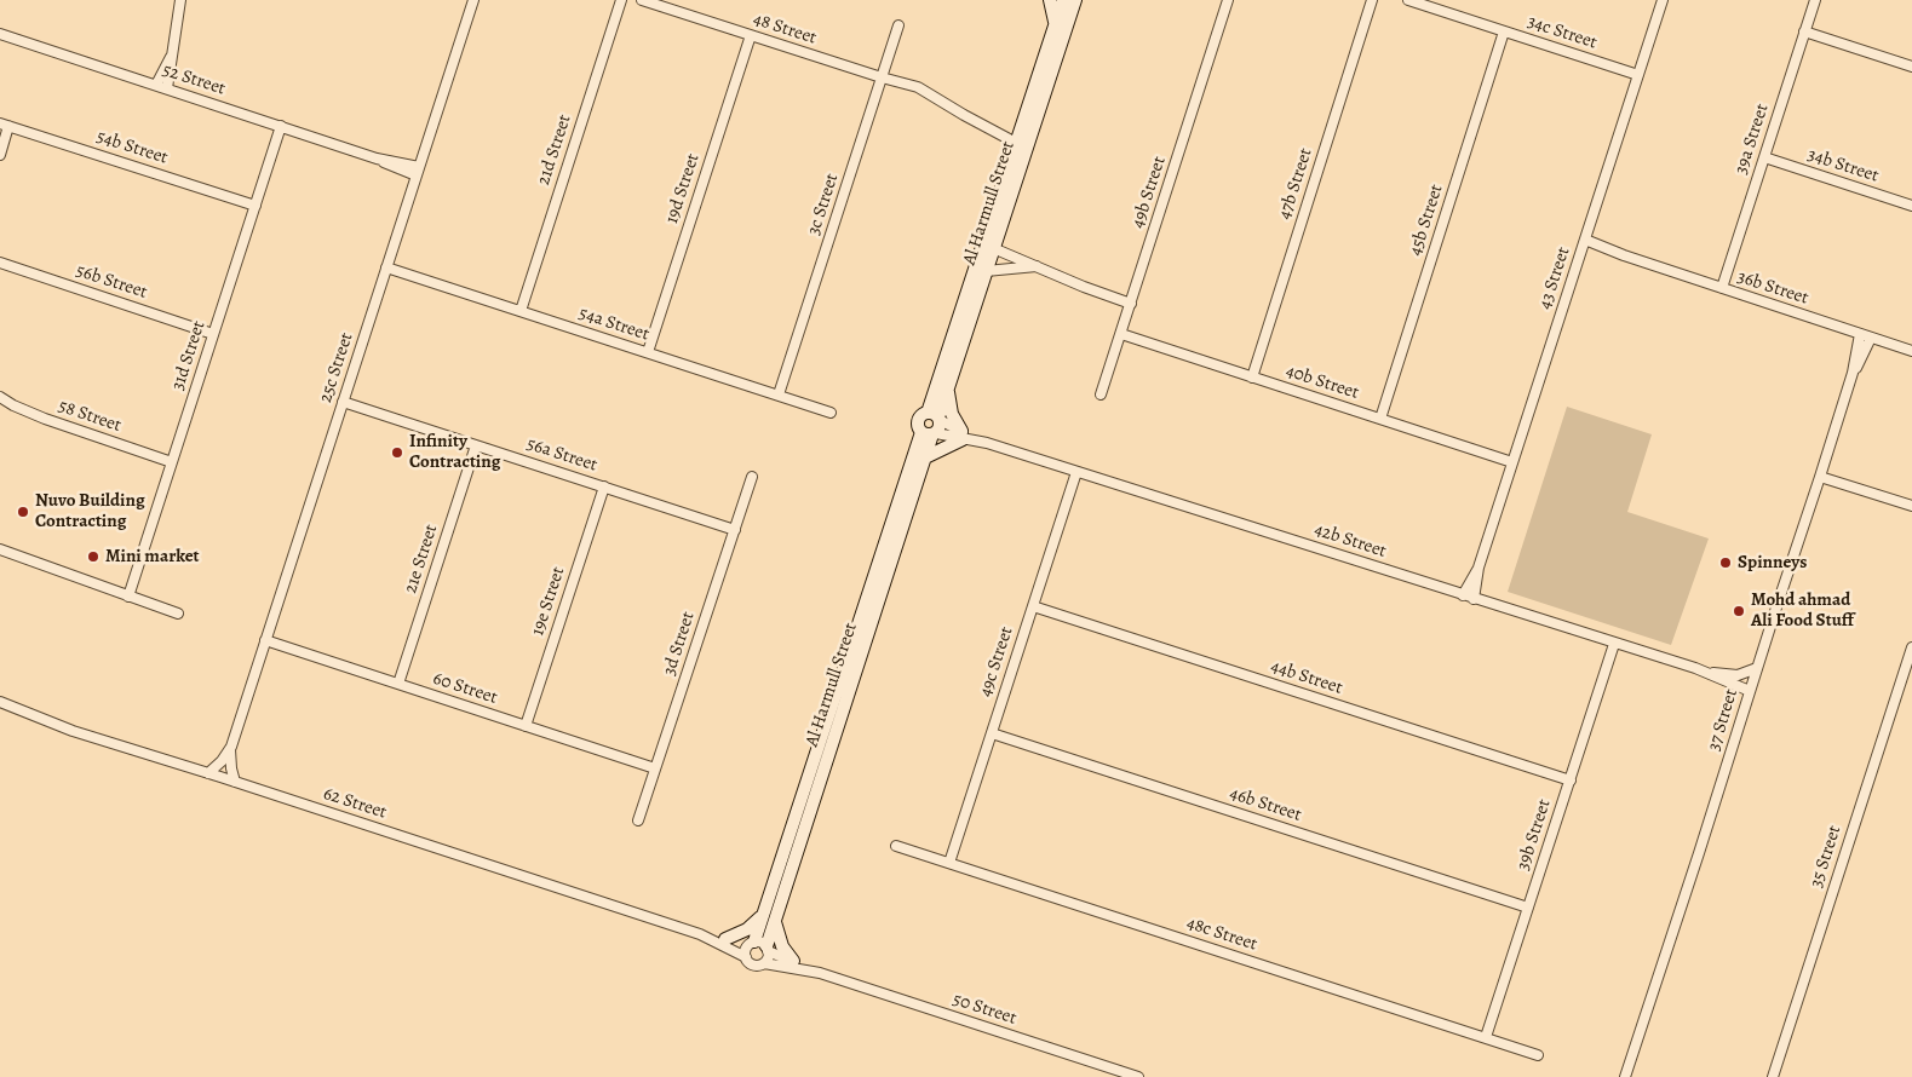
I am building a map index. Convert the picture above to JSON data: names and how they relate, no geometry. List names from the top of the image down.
{
  "streets": {
    "street": [
      "48 Street",
      "34c Street",
      "52 Street",
      "39a Street",
      "54b Street",
      "21d Street",
      "34b Street",
      "47b Street",
      "19d Street",
      "49b Street",
      "Al Harmull Street",
      "3c Street",
      "45b Street",
      "43 Street",
      "56b Street",
      "36b Street",
      "54a Street",
      "31d Street",
      "25c Street",
      "40b Street",
      "58 Street",
      "56a Street",
      "42b Street",
      "21e Street",
      "19e Street",
      "3d Street",
      "49c Street",
      "44b Street",
      "60 Street",
      "37 Street",
      "62 Street",
      "46b Street",
      "39b Street",
      "35 Street",
      "48c Street",
      "50 Street"
    ]
  },
  "crossings": [
    ["48 Street", "19d Street"],
    ["48 Street", "Al Harmull Street"],
    ["48 Street", "3c Street"],
    ["34c Street", "45b Street"],
    ["34c Street", "43 Street"],
    ["52 Street", "31d Street"],
    ["52 Street", "25c Street"],
    ["39a Street", "34b Street"],
    ["39a Street", "36b Street"],
    ["54b Street", "31d Street"],
    ["21d Street", "54a Street"],
    ["47b Street", "40b Street"],
    ["19d Street", "54a Street"],
    ["49b Street", "40b Street"],
    ["Al Harmull Street", "42b Street"],
    ["Al Harmull Street", "62 Street"],
    ["Al Harmull Street", "50 Street"],
    ["3c Street", "54a Street"],
    ["45b Street", "40b Street"],
    ["43 Street", "36b Street"],
    ["43 Street", "40b Street"],
    ["43 Street", "42b Street"],
    ["56b Street", "31d Street"],
    ["36b Street", "37 Street"],
    ["54a Street", "25c Street"],
    ["31d Street", "58 Street"],
    ["25c Street", "56a Street"],
    ["25c Street", "60 Street"],
    ["25c Street", "62 Street"],
    ["56a Street", "21e Street"],
    ["56a Street", "19e Street"],
    ["56a Street", "3d Street"],
    ["42b Street", "49c Street"],
    ["42b Street", "37 Street"],
    ["42b Street", "39b Street"],
    ["21e Street", "60 Street"],
    ["19e Street", "60 Street"],
    ["3d Street", "60 Street"],
    ["49c Street", "44b Street"],
    ["49c Street", "46b Street"],
    ["49c Street", "48c Street"],
    ["44b Street", "39b Street"],
    ["62 Street", "50 Street"],
    ["46b Street", "39b Street"],
    ["39b Street", "48c Street"]
  ],
  "places": [
    "Infinity Contracting",
    "Nuvo Building Contracting",
    "Mini market",
    "Spinneys",
    "Mohd ahmad Ali Food Stuff"
  ]
}
